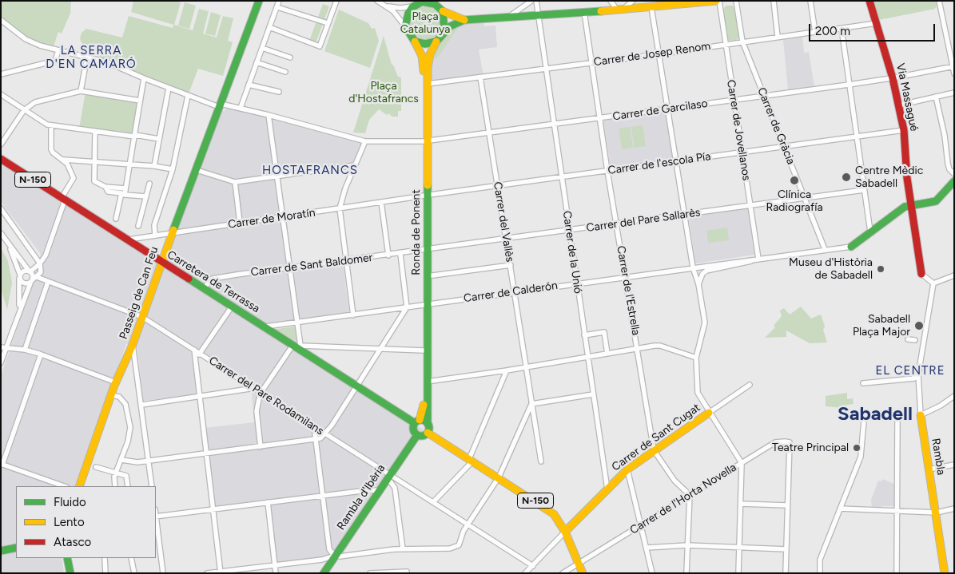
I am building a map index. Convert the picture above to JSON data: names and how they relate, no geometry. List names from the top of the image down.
{
  "streets": {
    "main road": [
      "Via Massagué",
      "N-150",
      "Ronda de Ponent",
      "Carretera de Terrassa",
      "Passeig de Can Feu",
      "Carrer de Sant Cugat",
      "Rambla",
      "Rambla d'Ibèria"
    ],
    "street": [
      "Carrer de Josep Renom",
      "Carrer de Garcilaso",
      "Carrer de Gràcia",
      "Carrer de Jovellanos",
      "Carrer de l'escola Pía",
      "Carrer de Moratín",
      "Carrer del Pare Sallarès",
      "Carrer del Vallès",
      "Carrer de la Unió",
      "Carrer de Sant Baldomer",
      "Carrer de l'Estrella",
      "Carrer de Calderón",
      "Carrer del Pare Rodamilans",
      "Carrer de l'Horta Novella"
    ]
  },
  "crossings": [
    ["Carrer de Josep Renom", "Via Massagué"],
    ["Carrer de Josep Renom", "Carrer de Gràcia"],
    ["Carrer de Josep Renom", "Carrer de Jovellanos"],
    ["Carrer de Josep Renom", "Carrer del Vallès"],
    ["Carrer de Josep Renom", "Ronda de Ponent"],
    ["Carrer de Josep Renom", "Carrer de la Unió"],
    ["Carrer de Josep Renom", "Carrer de l'Estrella"],
    ["Via Massagué", "Carrer de Garcilaso"],
    ["Via Massagué", "Carrer de l'escola Pía"],
    ["Carrer de Garcilaso", "Carrer de Gràcia"],
    ["Carrer de Garcilaso", "Carrer de Jovellanos"],
    ["Carrer de Garcilaso", "Carrer del Vallès"],
    ["Carrer de Garcilaso", "Ronda de Ponent"],
    ["Carrer de Garcilaso", "Carrer de la Unió"],
    ["Carrer de Garcilaso", "Carrer de l'Estrella"],
    ["Carrer de Garcilaso", "Passeig de Can Feu"],
    ["Carrer de Gràcia", "Carrer de l'escola Pía"],
    ["Carrer de Gràcia", "Carrer del Pare Sallarès"],
    ["Carrer de Gràcia", "Carrer de Calderón"],
    ["Carrer de Jovellanos", "Carrer de l'escola Pía"],
    ["Carrer de Jovellanos", "Carrer del Pare Sallarès"],
    ["Carrer de Jovellanos", "Carrer de Calderón"],
    ["Carrer de l'escola Pía", "Carrer de Moratín"],
    ["Carrer de l'escola Pía", "Carrer del Vallès"],
    ["Carrer de l'escola Pía", "Ronda de Ponent"],
    ["Carrer de l'escola Pía", "Carrer de la Unió"],
    ["Carrer de l'escola Pía", "Carrer de l'Estrella"],
    ["N-150", "Ronda de Ponent"],
    ["N-150", "Carretera de Terrassa"],
    ["N-150", "Carrer de Sant Cugat"],
    ["N-150", "Rambla d'Ibèria"],
    ["N-150", "Carrer de l'Horta Novella"],
    ["Carrer de Moratín", "Carretera de Terrassa"],
    ["Carrer de Moratín", "Passeig de Can Feu"],
    ["Carrer del Pare Sallarès", "Carrer del Vallès"],
    ["Carrer del Pare Sallarès", "Ronda de Ponent"],
    ["Carrer del Pare Sallarès", "Carrer de la Unió"],
    ["Carrer del Pare Sallarès", "Carrer de Sant Baldomer"],
    ["Carrer del Pare Sallarès", "Carrer de l'Estrella"],
    ["Carrer del Vallès", "Carrer de Calderón"],
    ["Ronda de Ponent", "Carrer de Sant Baldomer"],
    ["Ronda de Ponent", "Carretera de Terrassa"],
    ["Ronda de Ponent", "Carrer de Calderón"],
    ["Ronda de Ponent", "Rambla d'Ibèria"],
    ["Carrer de la Unió", "Carrer de Calderón"],
    ["Carrer de la Unió", "Carrer de Sant Cugat"],
    ["Carrer de Sant Baldomer", "Carretera de Terrassa"],
    ["Carretera de Terrassa", "Carrer de Calderón"],
    ["Carretera de Terrassa", "Passeig de Can Feu"],
    ["Carretera de Terrassa", "Rambla d'Ibèria"],
    ["Carrer de l'Estrella", "Carrer de Calderón"],
    ["Carrer de l'Estrella", "Carrer de Sant Cugat"],
    ["Passeig de Can Feu", "Carrer del Pare Rodamilans"],
    ["Carrer del Pare Rodamilans", "Rambla d'Ibèria"]
  ],
  "districts": [
    "LA SERRA D'EN CAMARÓ",
    "HOSTAFRANCS",
    "EL CENTRE",
    "Sabadell"
  ],
  "parks": ["Plaça Catalunya", "Plaça d'Hostafrancs"],
  "places": [
    "Centre Mèdic Sabadell",
    "Clínica Radiografía",
    "Museu d'Història de Sabadell",
    "Sabadell Plaça Major",
    "Teatre Principal"
  ],
  "legend": ["Fluido", "Lento", "Atasco"],
  "scale_bar": "200 m"
}
